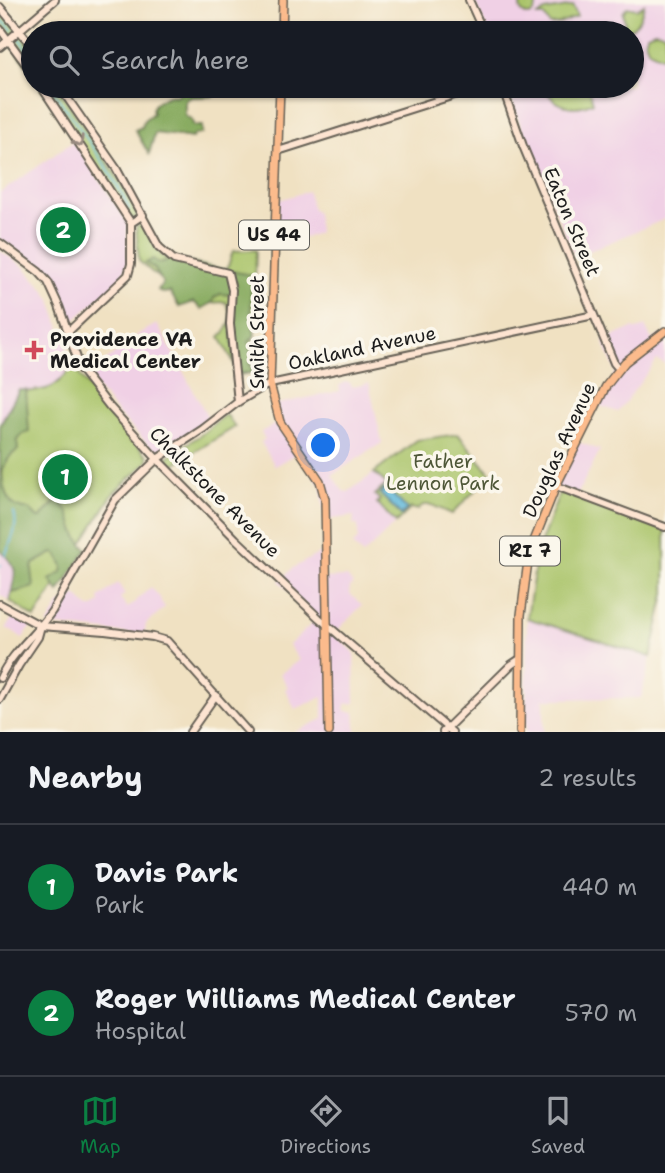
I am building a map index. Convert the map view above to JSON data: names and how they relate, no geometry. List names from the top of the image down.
{
  "streets": {
    "main road": [
      "US 44",
      "Smith Street",
      "Douglas Avenue",
      "RI 7"
    ],
    "street": ["Eaton Street", "Oakland Avenue", "Chalkstone Avenue"]
  },
  "crossings": [
    ["Eaton Street", "Oakland Avenue"],
    ["Eaton Street", "Douglas Avenue"],
    ["Smith Street", "Oakland Avenue"],
    ["Smith Street", "Chalkstone Avenue"],
    ["Oakland Avenue", "Chalkstone Avenue"]
  ],
  "parks": ["Father Lennon Park"],
  "places": {
    "health": ["Providence VA Medical Center"]
  },
  "page": {
    "search": "Search here",
    "pins": ["2", "1"],
    "heading": ["Nearby", "2 results"],
    "list": [
      {
        "mark": "1",
        "name": "Davis Park",
        "note": "Park",
        "value": "440 m"
      },
      {
        "mark": "2",
        "name": "Roger Williams Medical Center",
        "note": "Hospital",
        "value": "570 m"
      }
    ],
    "nav": ["Map", "Directions", "Saved"]
  }
}
